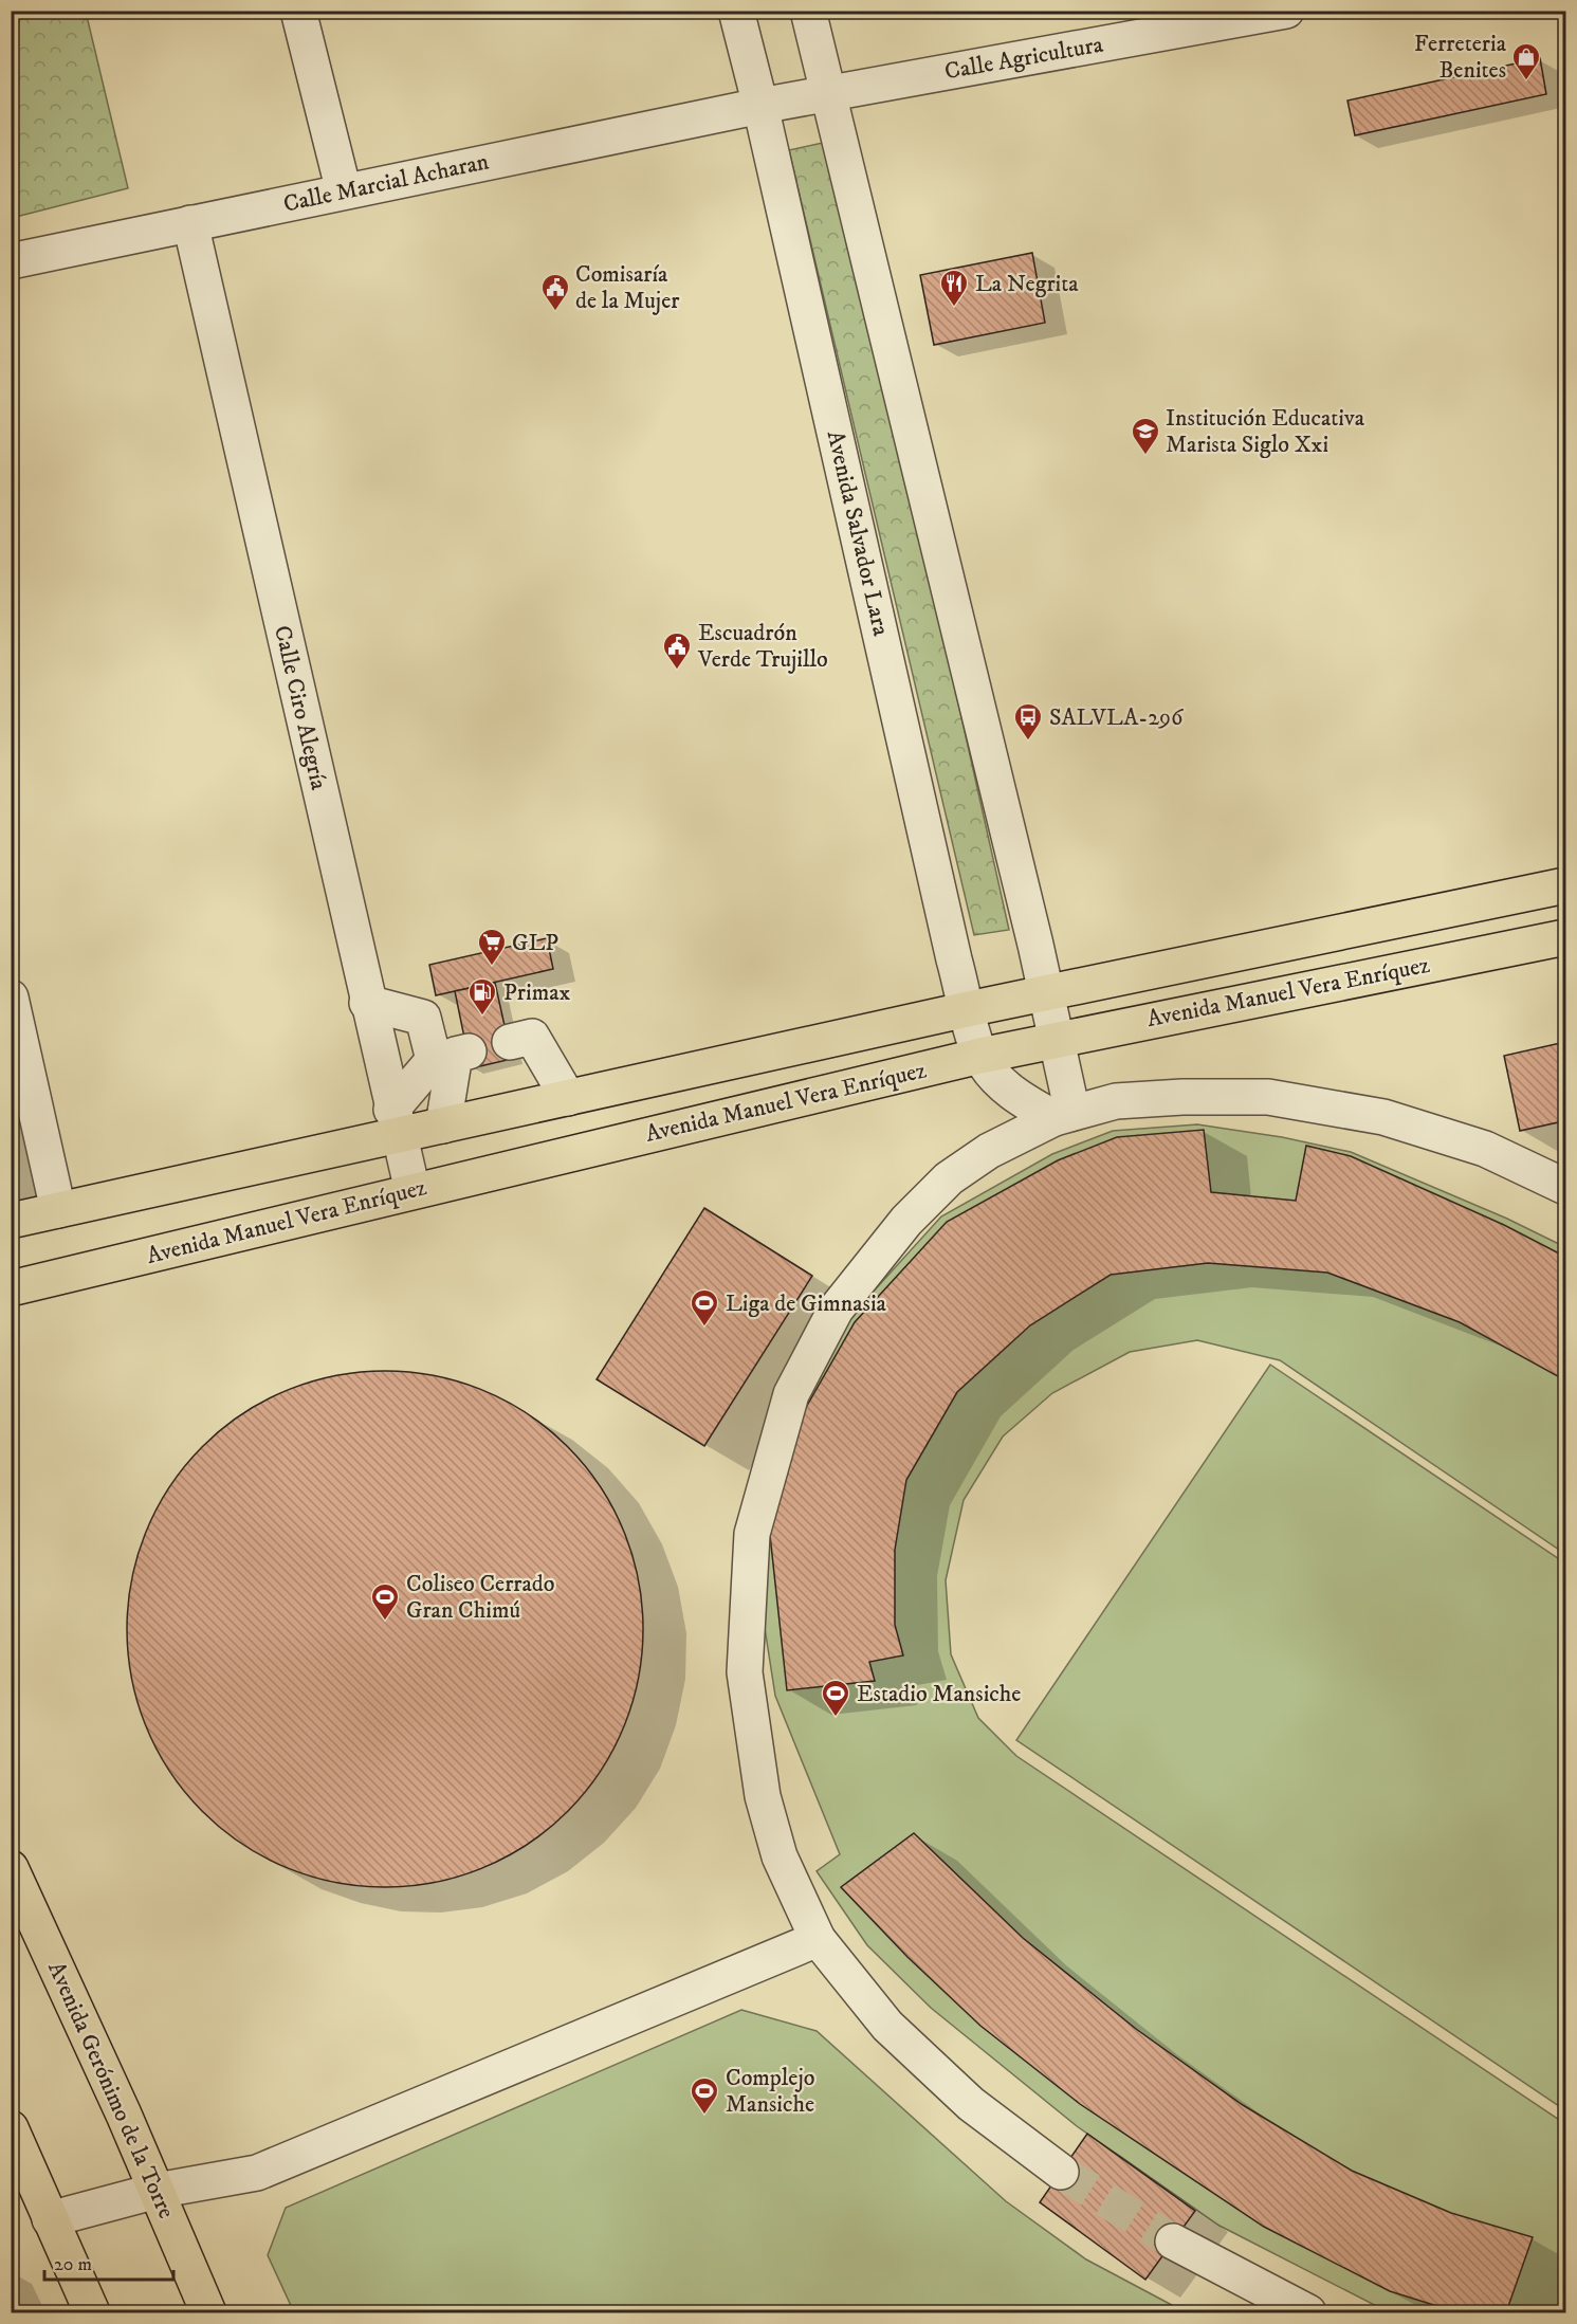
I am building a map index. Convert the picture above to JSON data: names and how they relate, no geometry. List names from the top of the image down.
{
  "streets": {
    "main road": ["Avenida Manuel Vera Enríquez", "Avenida Gerónimo de la Torre"],
    "street": [
      "Calle Agricultura",
      "Calle Marcial Acharan",
      "Avenida Salvador Lara",
      "Calle Ciro Alegría"
    ]
  },
  "crossings": [
    ["Calle Agricultura", "Calle Marcial Acharan"],
    ["Calle Agricultura", "Avenida Salvador Lara"],
    ["Calle Marcial Acharan", "Avenida Salvador Lara"],
    ["Calle Marcial Acharan", "Calle Ciro Alegría"],
    ["Avenida Salvador Lara", "Avenida Manuel Vera Enríquez"],
    ["Calle Ciro Alegría", "Avenida Manuel Vera Enríquez"]
  ],
  "places": {
    "shop": ["Ferreteria Benites"],
    "restaurant": ["La Negrita"],
    "public building": ["Comisaría de la Mujer", "Escuadrón Verde Trujillo"],
    "school or university": ["Institución Educativa Marista Siglo Xxi"],
    "bus stop": ["SALVLA-296"],
    "supermarket": ["GLP"],
    "fuel station": ["Primax"],
    "sports": [
      "Liga de Gimnasia",
      "Coliseo Cerrado Gran Chimú",
      "Estadio Mansiche",
      "Complejo Mansiche"
    ]
  },
  "scale_bar": "20 m"
}
